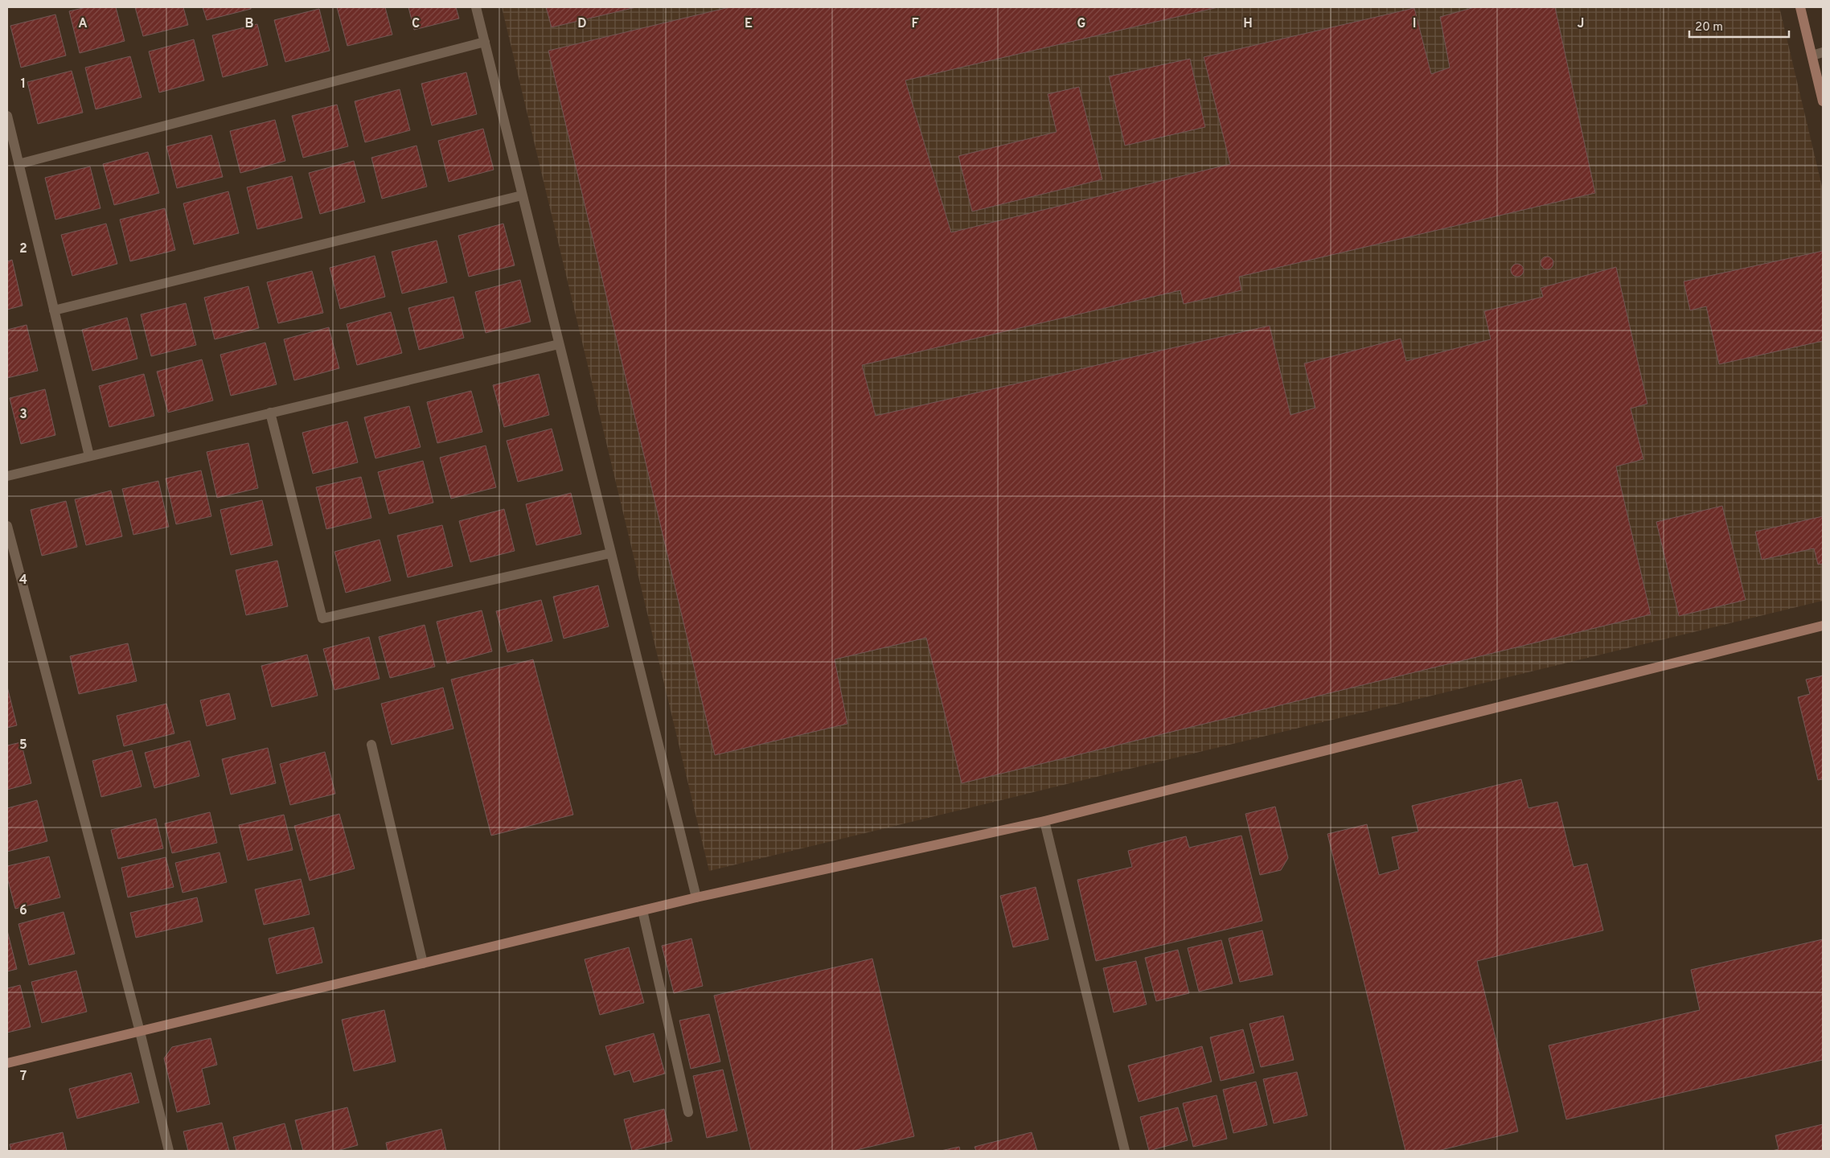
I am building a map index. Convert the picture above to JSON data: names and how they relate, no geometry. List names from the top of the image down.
{
  "scale_bar": "20 m",
  "grid": {
    "columns": [
      "A",
      "B",
      "C",
      "D",
      "E",
      "F",
      "G",
      "H",
      "I",
      "J"
    ],
    "rows": [
      "1",
      "2",
      "3",
      "4",
      "5",
      "6",
      "7"
    ]
  }
}
